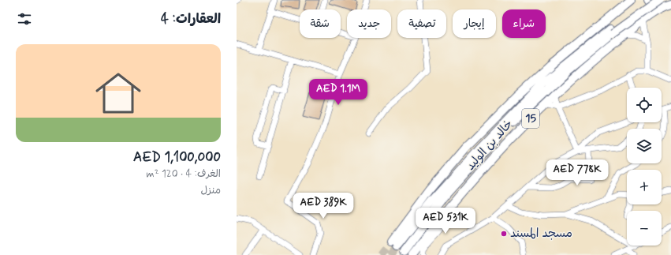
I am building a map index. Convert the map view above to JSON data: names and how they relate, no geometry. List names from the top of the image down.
{
  "streets": {
    "highway": ["15", "خالد بن الوليد"]
  },
  "places": ["مسجد المسند"],
  "page": {
    "heading": "العقارات: 4",
    "chip": [
      "شراء",
      "إيجار",
      "تصفية",
      "جديد",
      "شقة"
    ],
    "list": [
      {
        "name": "AED 1,100,000",
        "note": "الغرف: 4 · 120 m² · منزل"
      }
    ],
    "price": [
      "AED 1.1M",
      "AED 778K",
      "AED 389K",
      "AED 531K"
    ],
    "map_buttons": ["+", "−"]
  }
}
